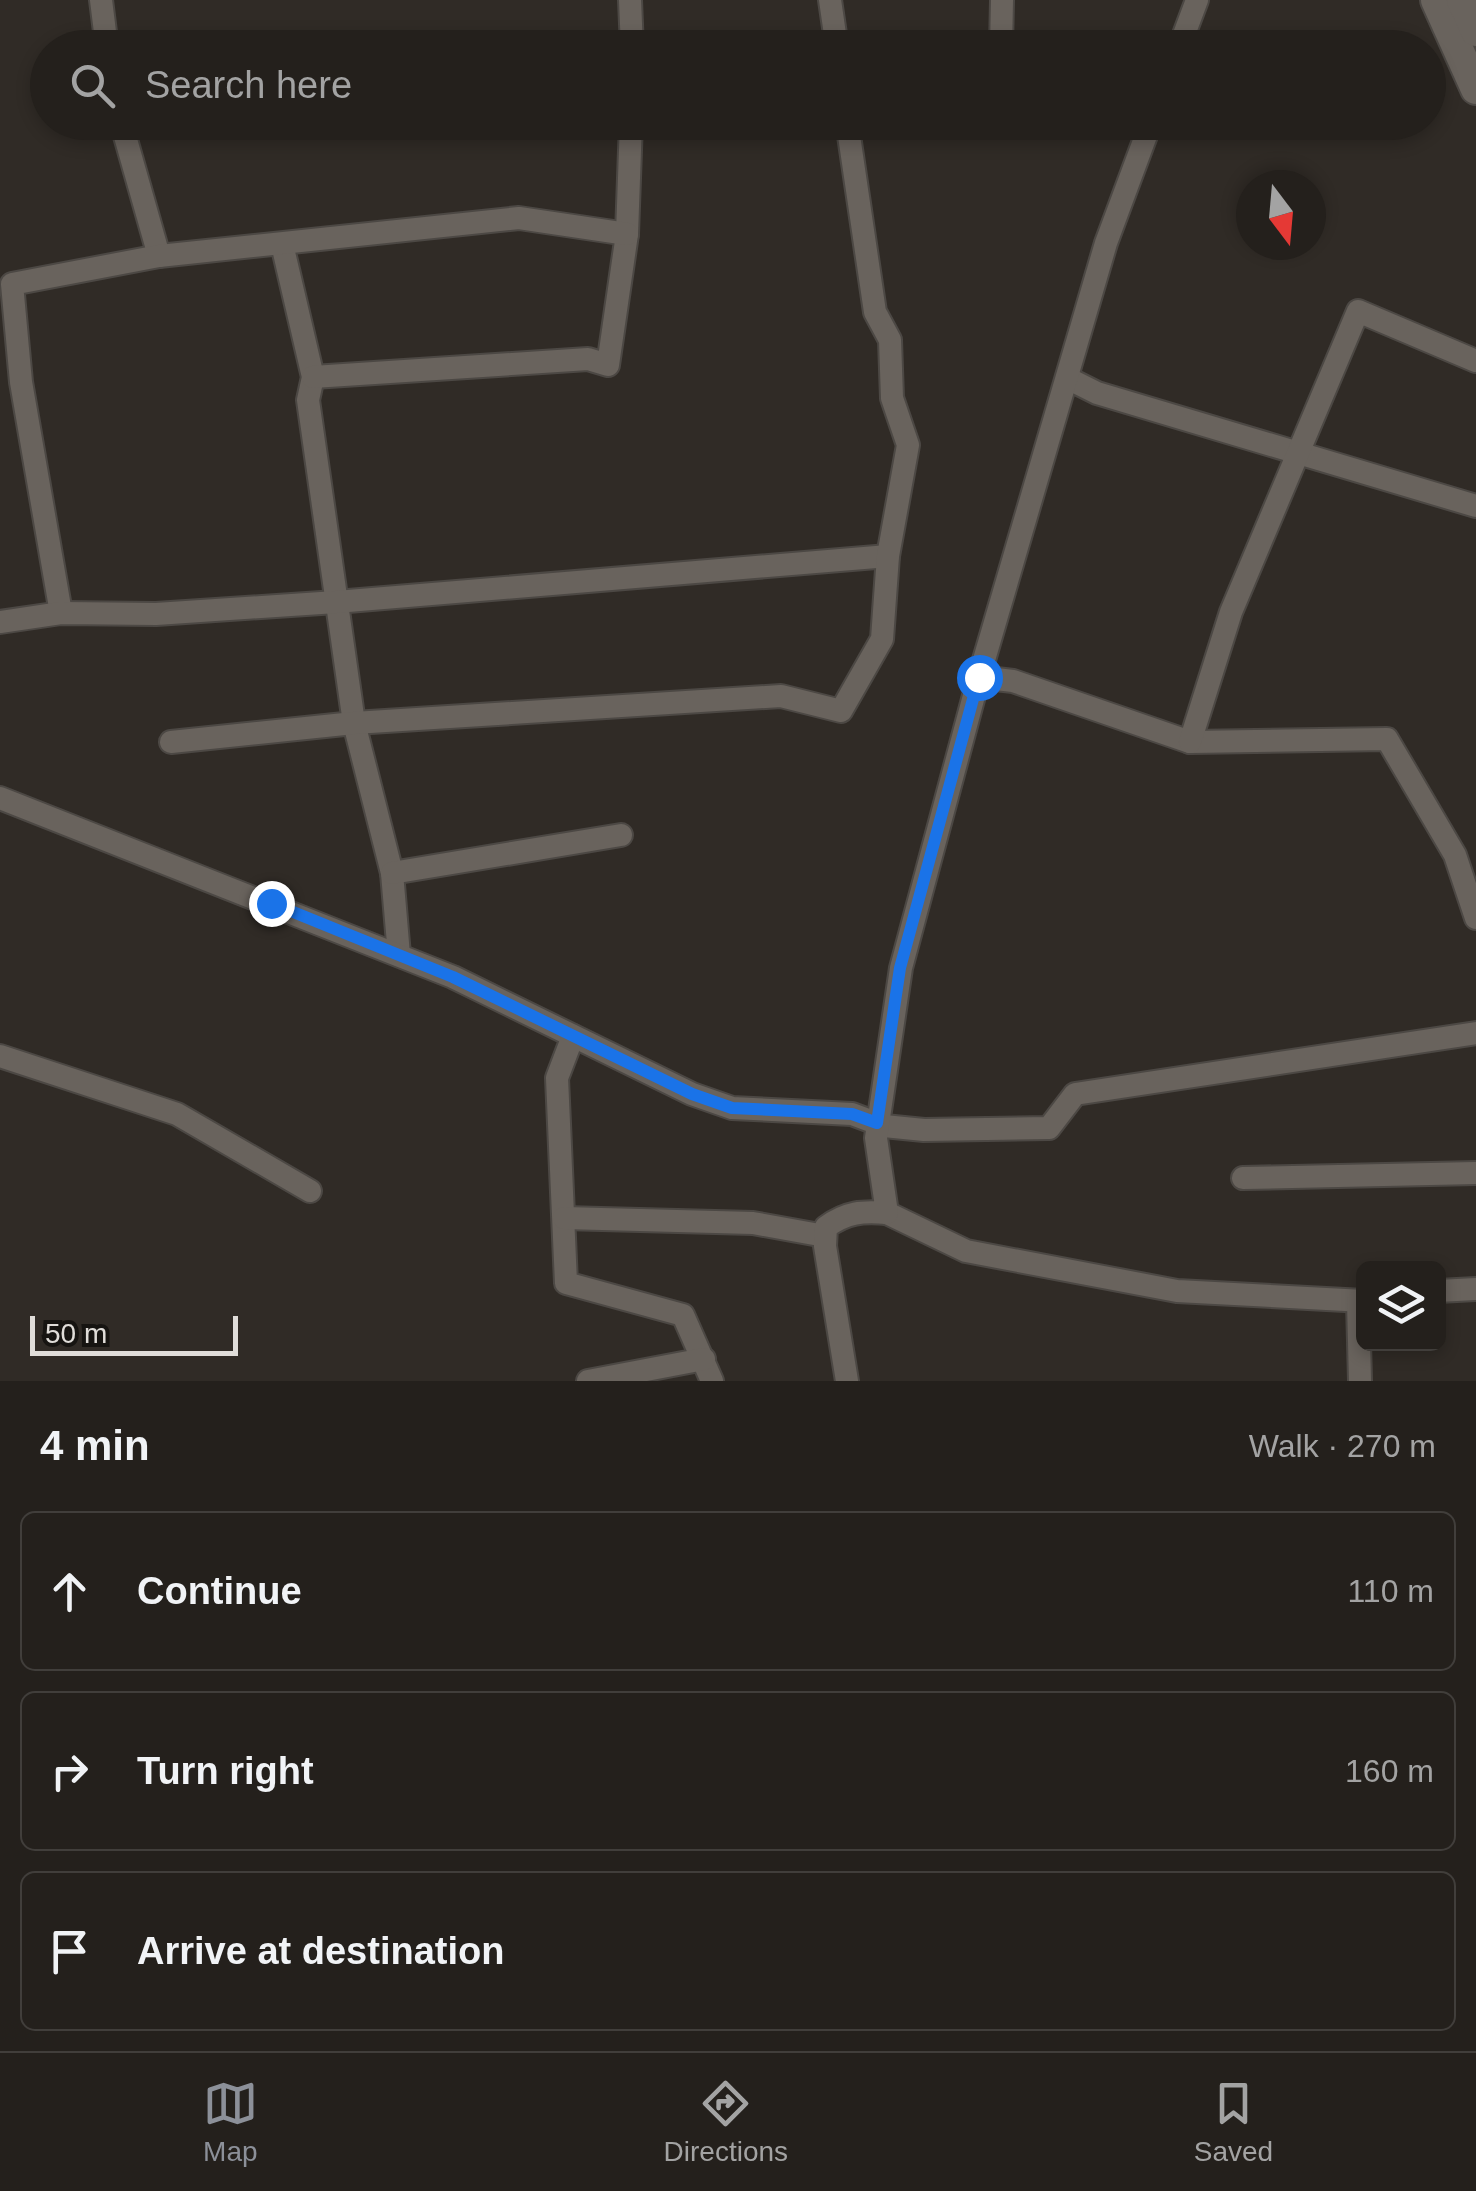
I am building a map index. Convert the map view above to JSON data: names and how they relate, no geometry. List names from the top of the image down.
{
  "scale_bar": "50 m",
  "north": "bottom",
  "page": {
    "search": "Search here",
    "scale": "50 m",
    "heading": ["4 min", "Walk · 270 m"],
    "list": [
      ["Continue", "110 m"],
      ["Turn right", "160 m"],
      "Arrive at destination"
    ],
    "nav": ["Map", "Directions", "Saved"]
  }
}
